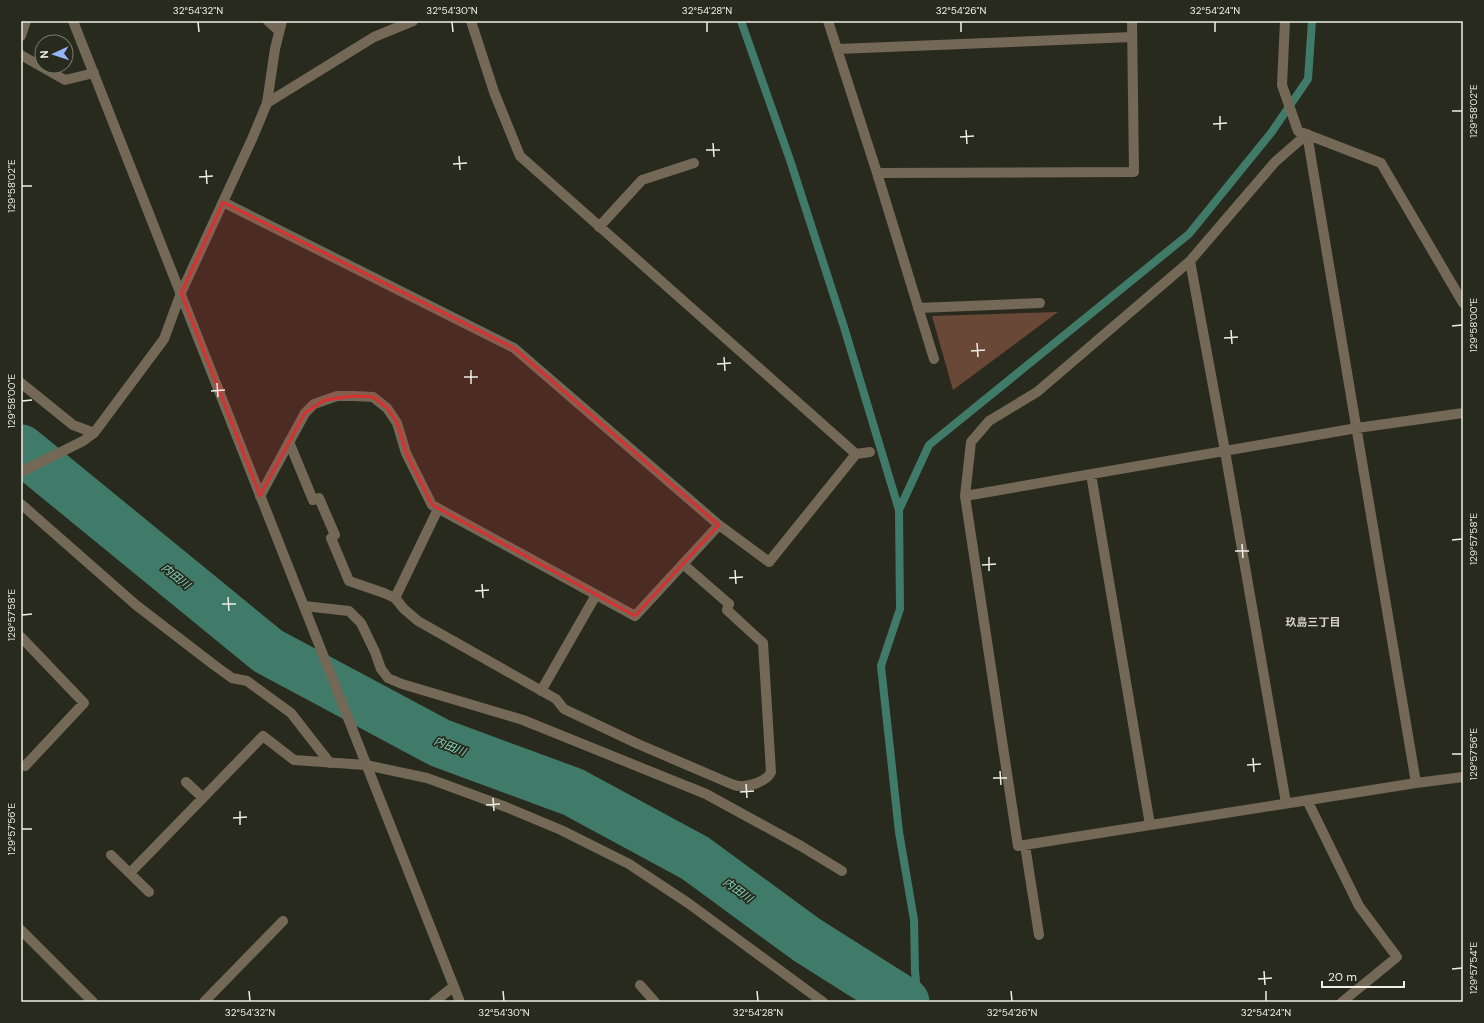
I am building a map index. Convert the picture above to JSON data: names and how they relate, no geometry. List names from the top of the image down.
{
  "districts": ["玖島三丁目"],
  "water": ["内田川"],
  "scale_bar": "20 m",
  "north": "left",
  "coordinates": [
    "32°54'32\"N",
    "32°54'30\"N",
    "32°54'28\"N",
    "32°54'26\"N",
    "32°54'24\"N",
    "129°58'02\"E",
    "129°58'00\"E",
    "129°57'58\"E",
    "129°57'56\"E",
    "129°57'54\"E"
  ]
}
